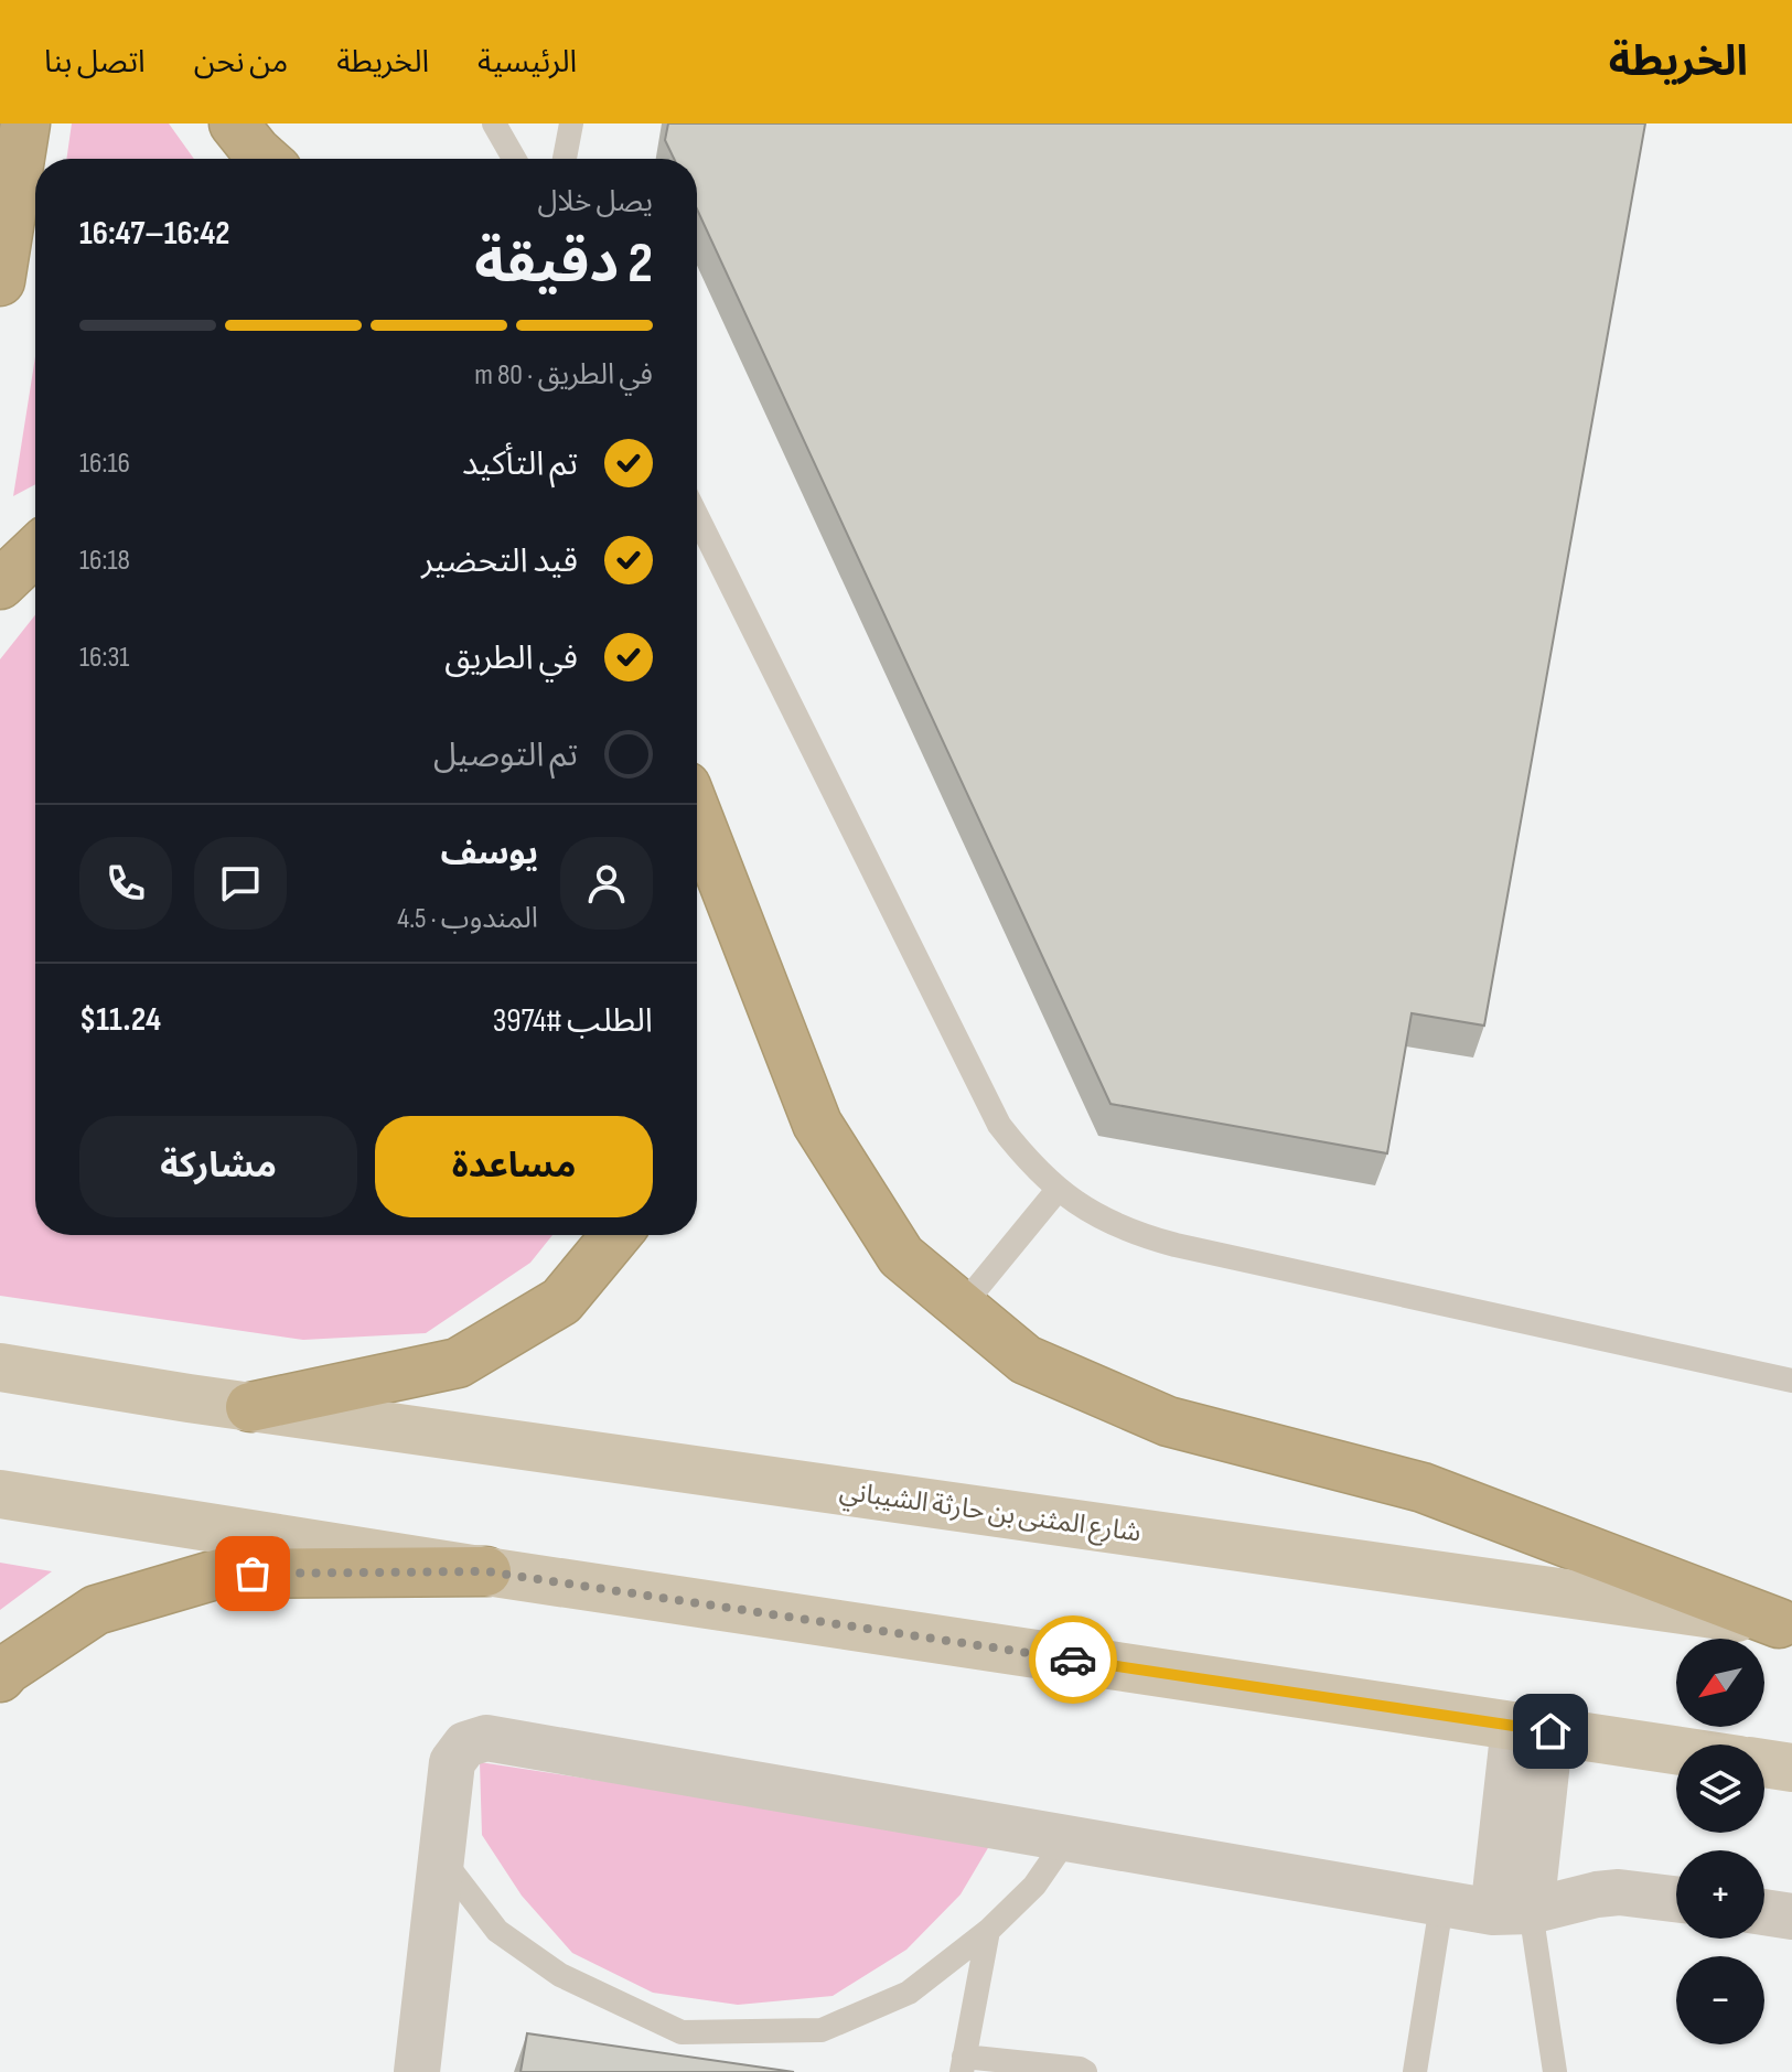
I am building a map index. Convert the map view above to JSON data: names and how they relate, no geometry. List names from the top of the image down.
{
  "streets": {
    "main road": ["شارع المثنى بن حارثة الشيباني"]
  },
  "north": "bottom left",
  "page": {
    "header": "الخريطة",
    "nav": [
      "الرئيسية",
      "الخريطة",
      "من نحن",
      "اتصل بنا"
    ],
    "heading": ["2 دقيقة", "يصل خلال", "16:42–16:47"],
    "panel": [
      "يوسف",
      "المندوب · 4.5",
      "الطلب #3974",
      "$11.24"
    ],
    "bar": "في الطريق · 80 m",
    "list": [
      ["تم التأكيد", "16:16"],
      ["قيد التحضير", "16:18"],
      ["في الطريق", "16:31"],
      "تم التوصيل"
    ],
    "buttons": ["مساعدة", "مشاركة"],
    "map_buttons": ["+", "−"]
  }
}
